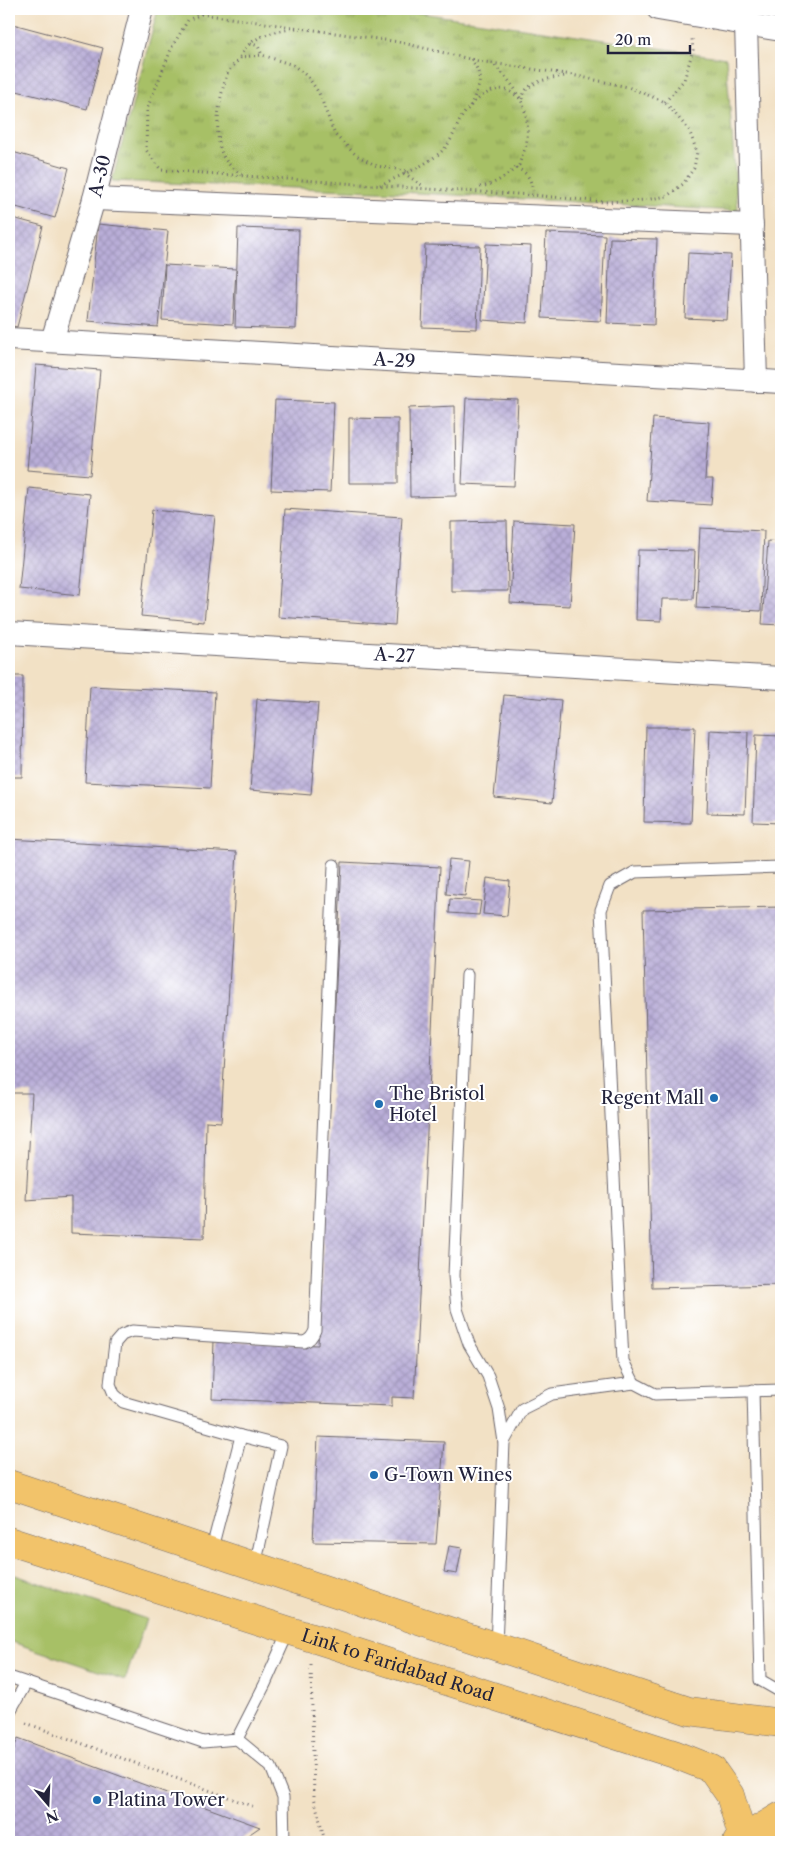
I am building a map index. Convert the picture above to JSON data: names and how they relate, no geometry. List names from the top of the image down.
{
  "streets": {
    "main road": ["Link to Faridabad Road"],
    "street": ["A-30", "A-29", "A-27"]
  },
  "crossings": [
    ["A-30", "A-29"]
  ],
  "places": [
    "Regent Mall",
    "The Bristol Hotel",
    "G-Town Wines",
    "Platina Tower"
  ],
  "scale_bar": "20 m",
  "north": "bottom"
}
